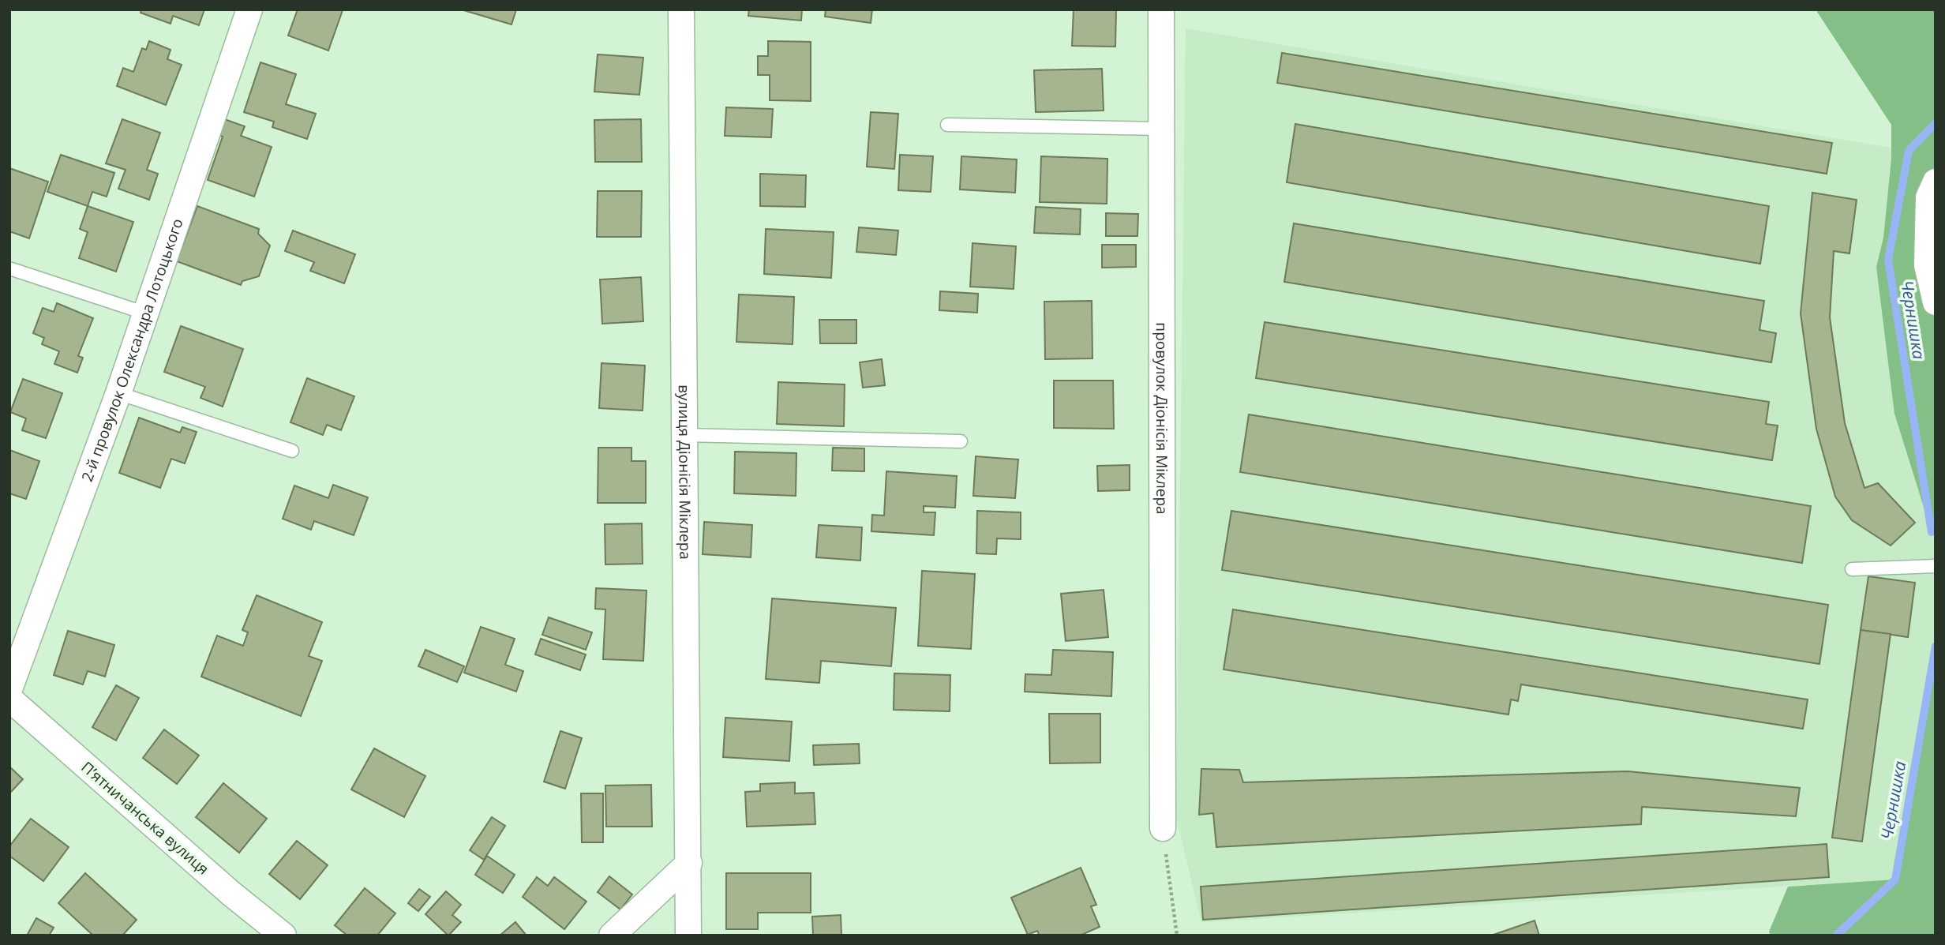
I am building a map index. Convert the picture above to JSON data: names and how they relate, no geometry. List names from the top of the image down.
{
  "streets": {
    "street": [
      "2-й провулок Олександра Лотоцького",
      "провулок Діонісія Міклера",
      "вулиця Діонісія Міклера",
      "Пʼятничанська вулиця"
    ]
  },
  "water": ["Чернишка"]
}
